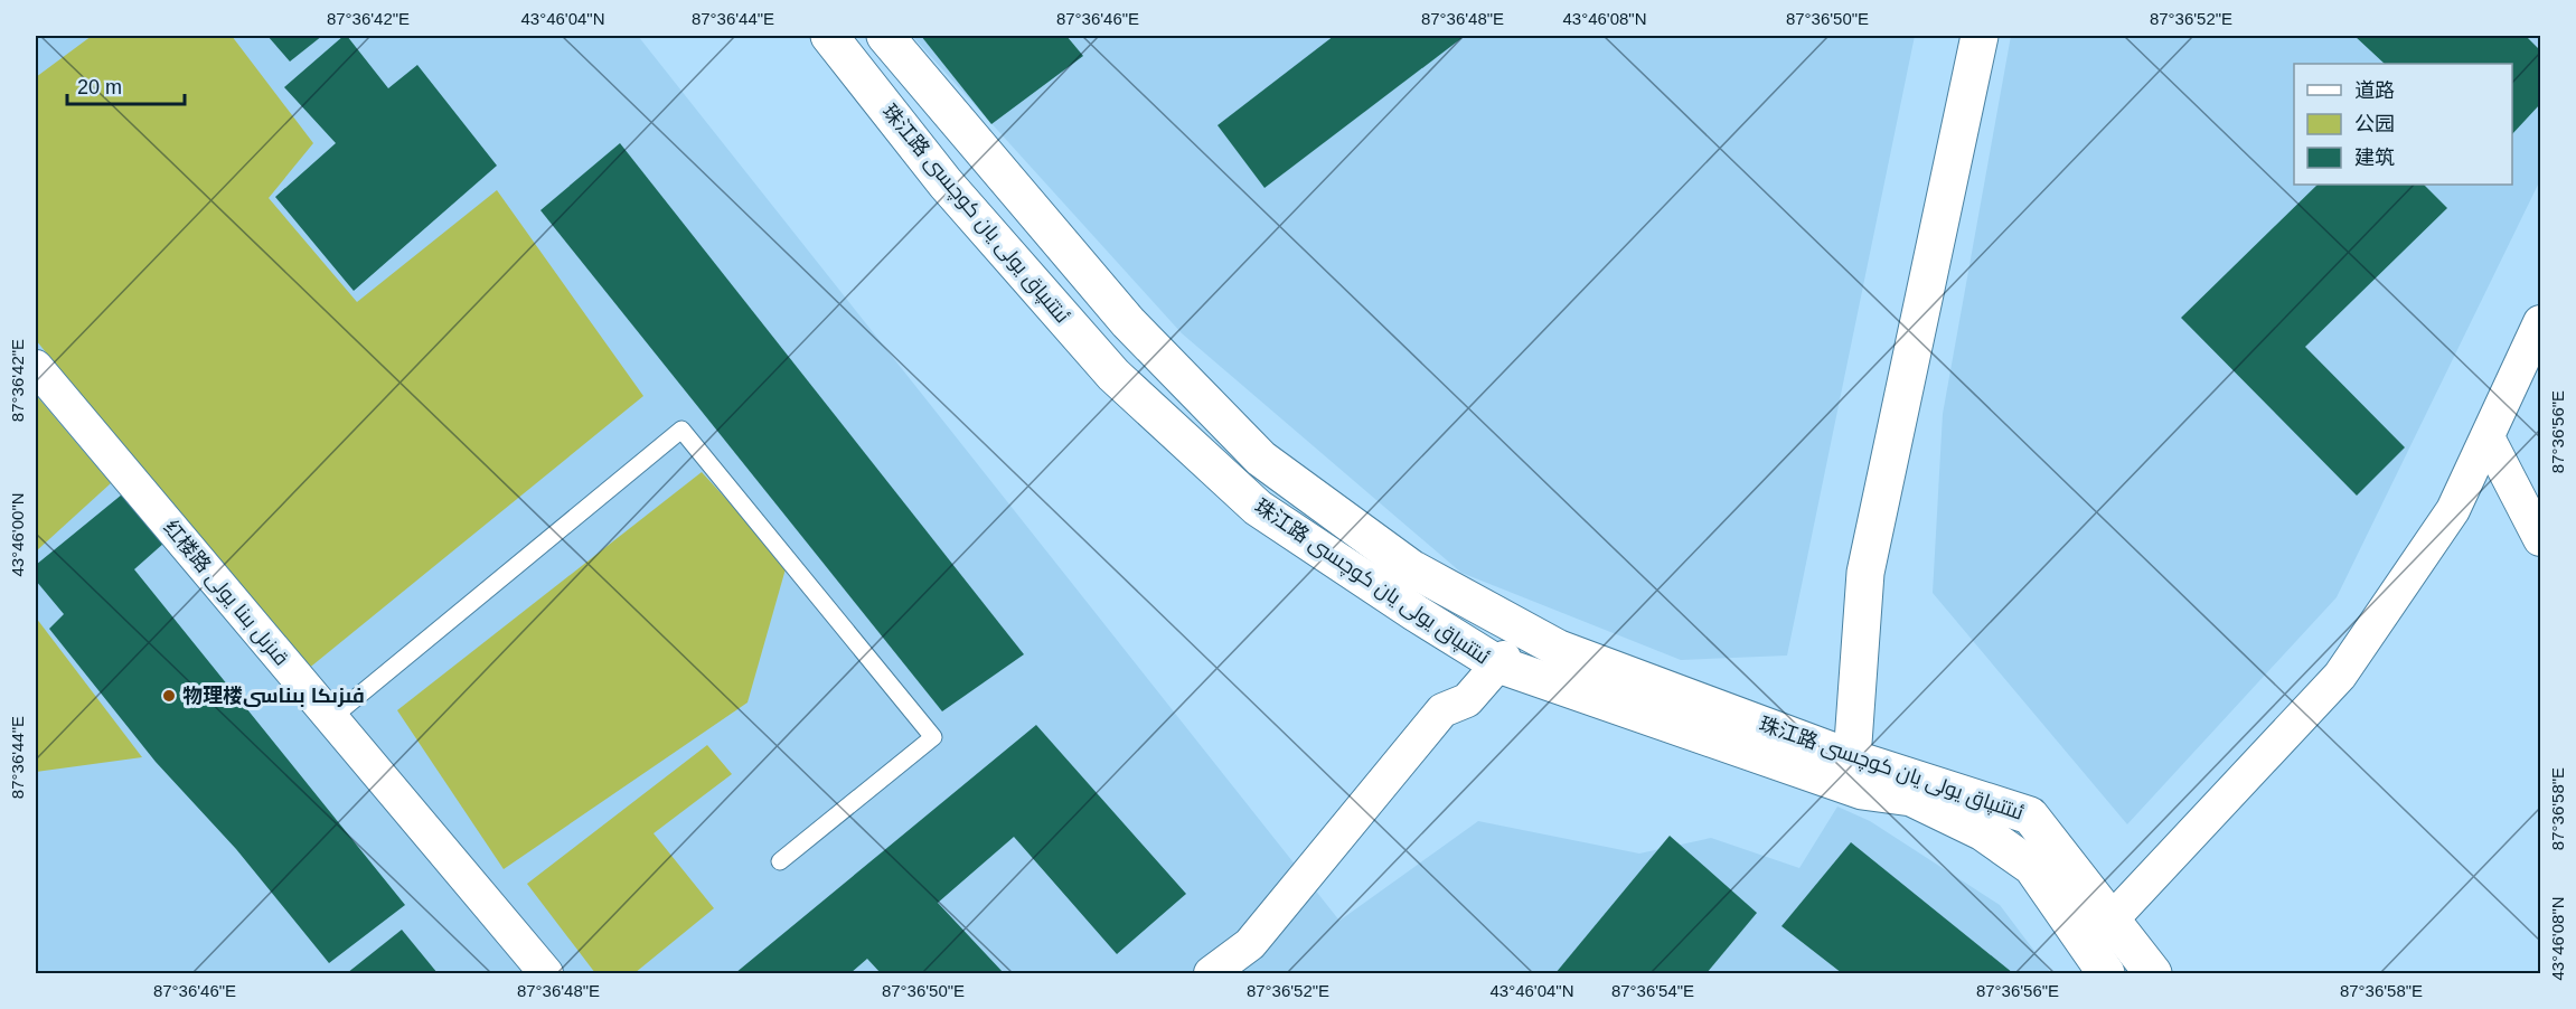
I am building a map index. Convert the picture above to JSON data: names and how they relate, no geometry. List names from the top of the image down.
{
  "streets": {
    "street": ["珠江路 ئىتتىپاق يولى يان كوچىسى", "红楼路 قىزىل بىنا يولى"]
  },
  "places": ["物理楼فىزىكا بىناسى"],
  "legend": ["道路", "公园", "建筑"],
  "scale_bar": "20 m",
  "coordinates": [
    "87°36'42\"E",
    "43°46'04\"N",
    "87°36'44\"E",
    "87°36'46\"E",
    "87°36'48\"E",
    "43°46'08\"N",
    "87°36'50\"E",
    "87°36'52\"E",
    "87°36'56\"E",
    "43°46'00\"N",
    "87°36'58\"E",
    "87°36'54\"E"
  ]
}
